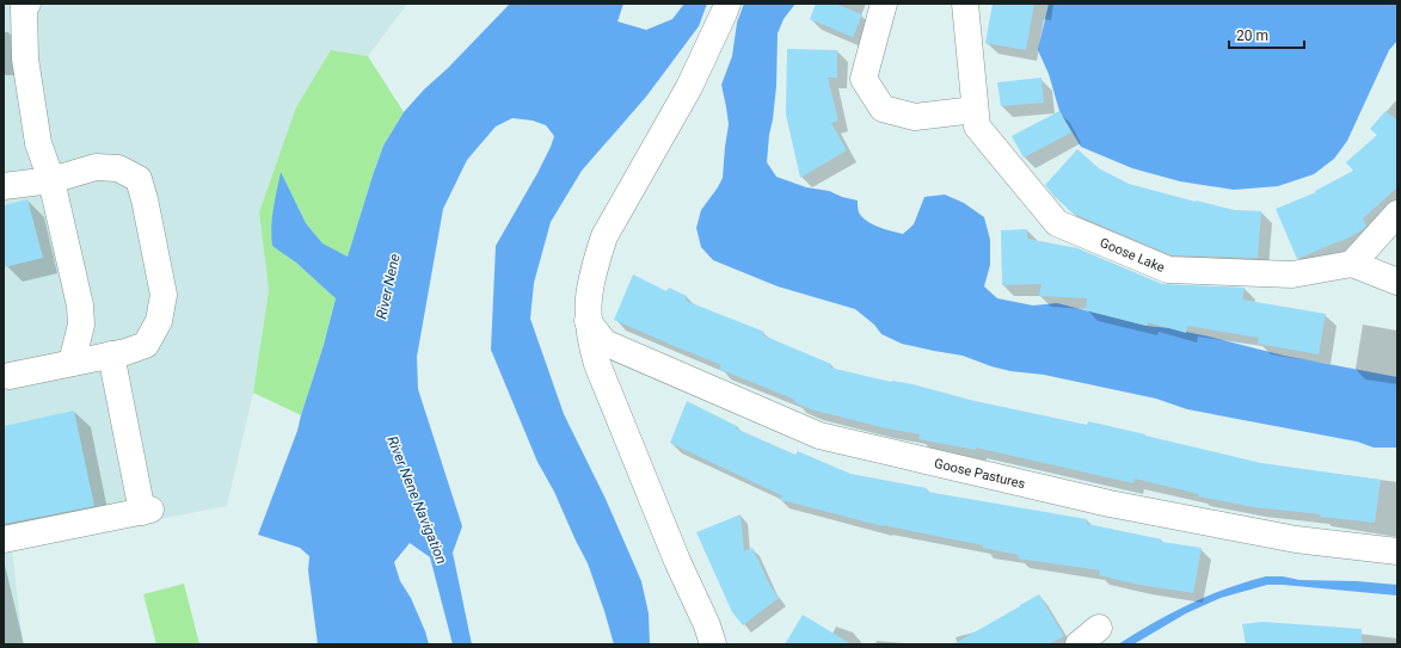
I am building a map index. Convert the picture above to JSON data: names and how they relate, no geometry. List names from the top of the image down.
{
  "streets": {
    "street": ["Goose Lake", "Goose Pastures"]
  },
  "water": ["River Nene", "River Nene Navigation"],
  "scale_bar": "20 m"
}
